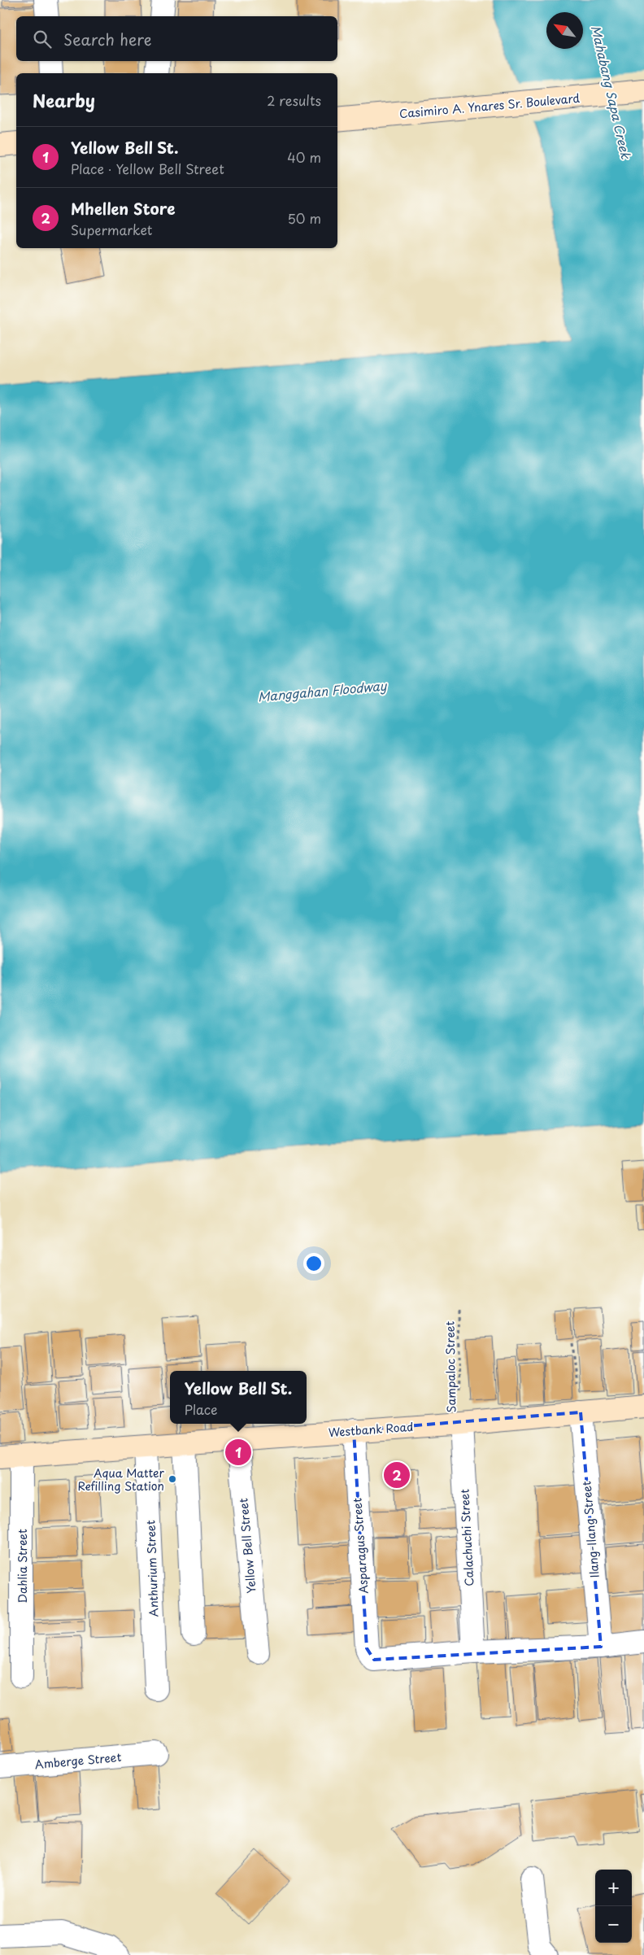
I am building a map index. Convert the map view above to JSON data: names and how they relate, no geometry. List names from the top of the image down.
{
  "streets": {
    "street": [
      "Casimiro A. Ynares Sr. Boulevard",
      "Westbank Road",
      "Ilang-Ilang Street",
      "Calachuchi Street",
      "Yellow Bell Street",
      "Asparagus Street",
      "Dahlia Street",
      "Anthurium Street",
      "Amberge Street"
    ],
    "path": ["Sampaloc Street"]
  },
  "crossings": [
    ["Sampaloc Street", "Westbank Road"],
    ["Sampaloc Street", "Calachuchi Street"],
    ["Westbank Road", "Ilang-Ilang Street"],
    ["Westbank Road", "Calachuchi Street"],
    ["Westbank Road", "Yellow Bell Street"],
    ["Westbank Road", "Asparagus Street"],
    ["Westbank Road", "Dahlia Street"],
    ["Westbank Road", "Anthurium Street"],
    ["Calachuchi Street", "Asparagus Street"]
  ],
  "water": ["Mahabang Sapa Creek", "Manggahan Floodway"],
  "places": ["Aqua Matter Refilling Station"],
  "north": "top left",
  "page": {
    "search": "Search here",
    "heading": ["Nearby", "2 results"],
    "list": [
      {
        "mark": "1",
        "name": "Yellow Bell St.",
        "note": "Place · Yellow Bell Street",
        "value": "40 m"
      },
      {
        "mark": "2",
        "name": "Mhellen Store",
        "note": "Supermarket",
        "value": "50 m"
      }
    ],
    "popup": ["Yellow Bell St.", "Place"],
    "pins": ["1", "2"],
    "map_buttons": ["+", "−"]
  }
}
